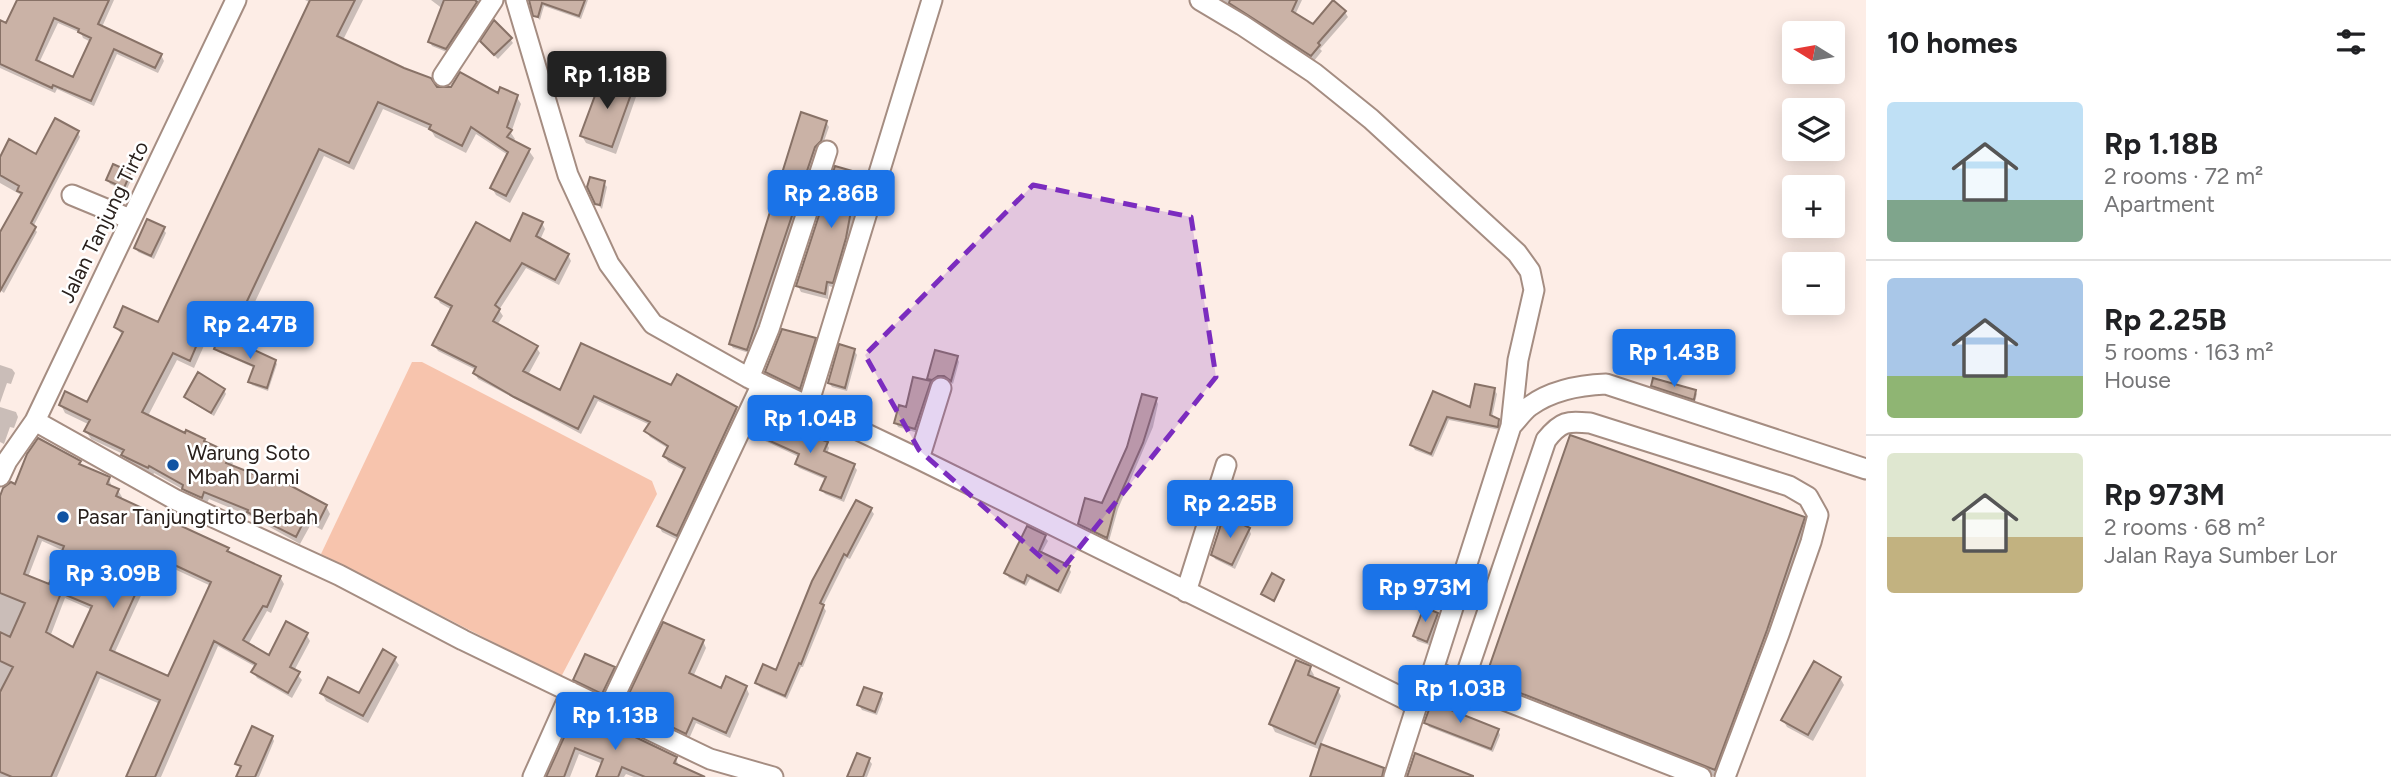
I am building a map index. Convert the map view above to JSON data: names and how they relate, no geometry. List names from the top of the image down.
{
  "streets": {
    "street": ["Jalan Tanjung Tirto"]
  },
  "places": ["Warung Soto Mbah Darmi", "Pasar Tanjungtirto Berbah"],
  "north": "left",
  "page": {
    "heading": "10 homes",
    "map_buttons": ["+", "−"],
    "price": [
      "Rp 1.18B",
      "Rp 2.86B",
      "Rp 2.47B",
      "Rp 1.43B",
      "Rp 1.04B",
      "Rp 2.25B",
      "Rp 3.09B",
      "Rp 973M",
      "Rp 1.03B",
      "Rp 1.13B"
    ],
    "list": [
      {
        "name": "Rp 1.18B",
        "note": "2 rooms · 72 m² · Apartment"
      },
      {
        "name": "Rp 2.25B",
        "note": "5 rooms · 163 m² · House"
      },
      {
        "name": "Rp 973M",
        "note": "2 rooms · 68 m² · Jalan Raya Sumber Lor"
      }
    ]
  }
}
